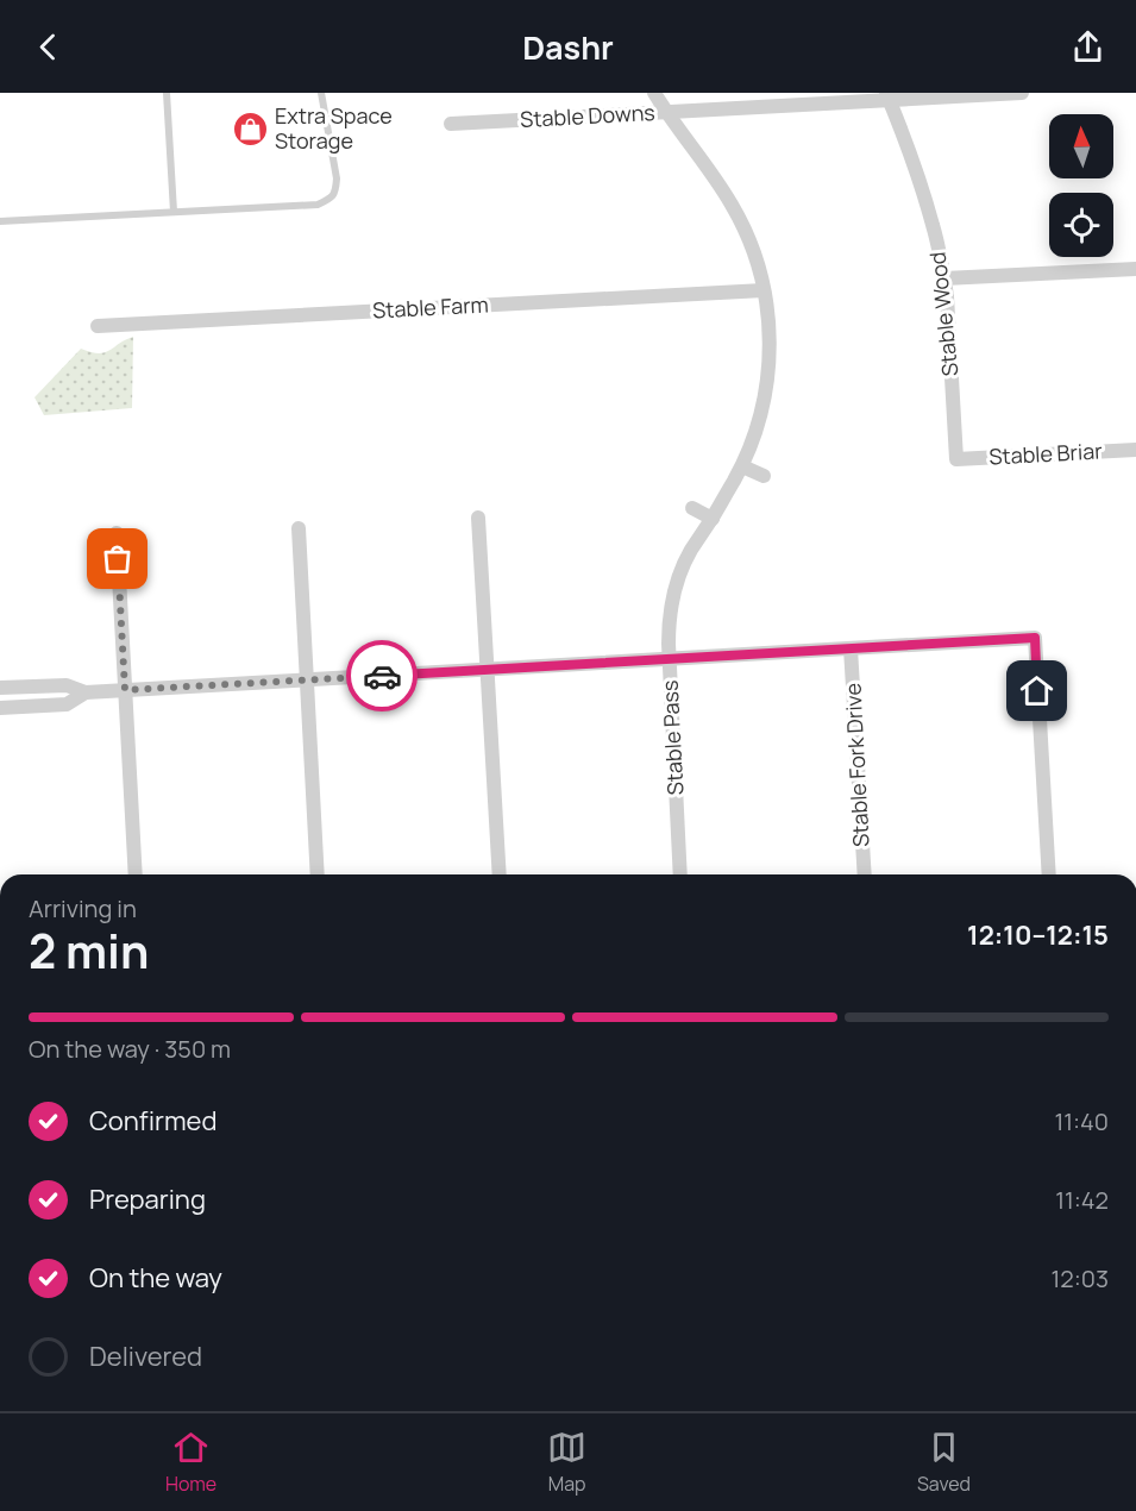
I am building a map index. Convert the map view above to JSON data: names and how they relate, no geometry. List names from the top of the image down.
{
  "streets": {
    "street": [
      "Stable Downs",
      "Stable Farm",
      "Stable Wood",
      "Stable Briar",
      "Stable Pass",
      "Stable Fork Drive"
    ]
  },
  "crossings": [
    ["Stable Downs", "Stable Wood"],
    ["Stable Downs", "Stable Pass"],
    ["Stable Farm", "Stable Pass"],
    ["Stable Wood", "Stable Briar"]
  ],
  "places": {
    "shop": ["Extra Space Storage"]
  },
  "north": "top",
  "page": {
    "header": "Dashr",
    "heading": ["2 min", "Arriving in", "12:10–12:15"],
    "bar": "On the way · 350 m",
    "list": [
      ["Confirmed", "11:40"],
      ["Preparing", "11:42"],
      ["On the way", "12:03"],
      "Delivered"
    ],
    "tabs": ["Home", "Map", "Saved"]
  }
}
